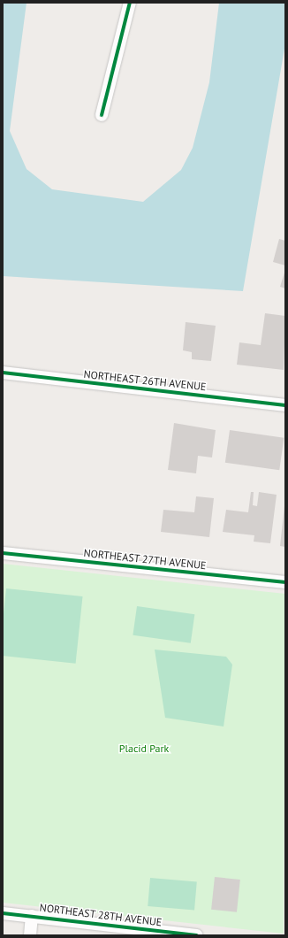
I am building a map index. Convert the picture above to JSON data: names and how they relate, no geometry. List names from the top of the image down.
{
  "streets": {
    "street": ["NORTHEAST 26TH AVENUE", "NORTHEAST 27TH AVENUE", "NORTHEAST 28TH AVENUE"]
  },
  "parks": ["Placid Park"]
}
